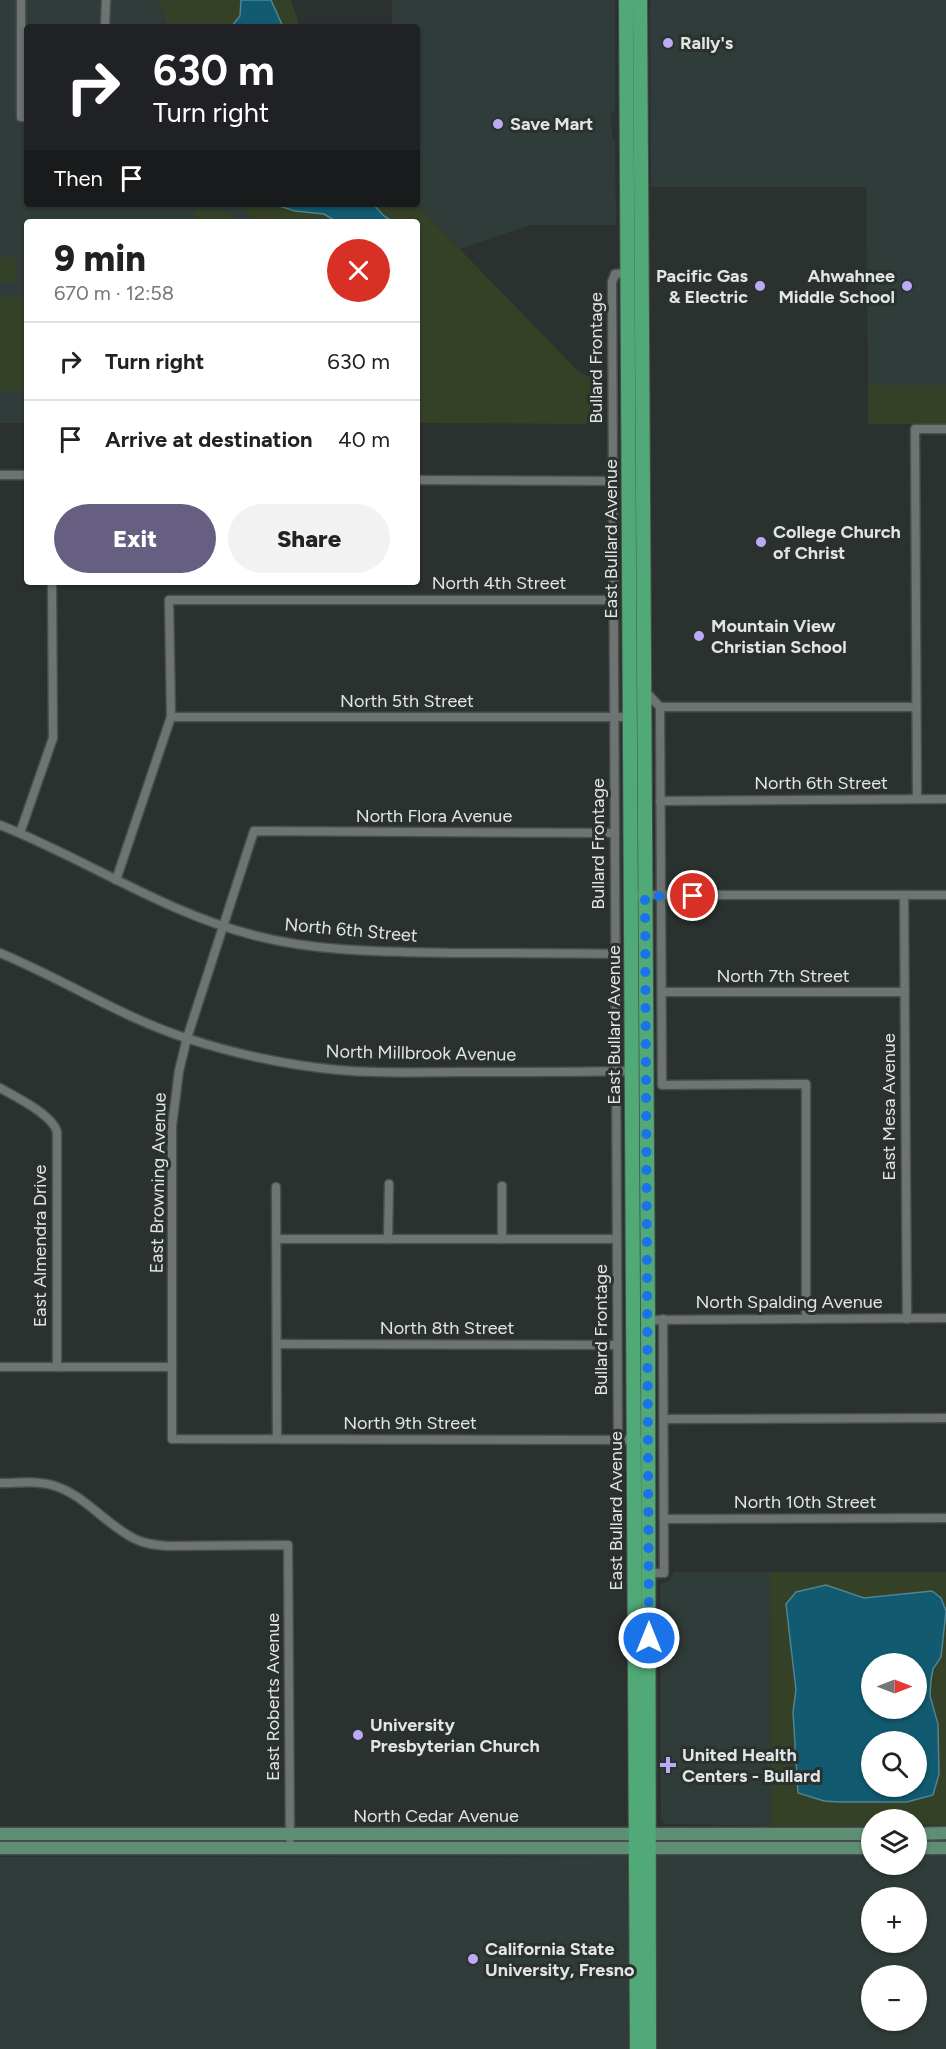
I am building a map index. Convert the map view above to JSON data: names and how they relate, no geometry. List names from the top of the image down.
{
  "streets": {
    "main road": ["East Bullard Avenue", "North Cedar Avenue"],
    "street": [
      "Bullard Frontage",
      "North 4th Street",
      "North 5th Street",
      "North 6th Street",
      "North Flora Avenue",
      "North 7th Street",
      "North Millbrook Avenue",
      "East Mesa Avenue",
      "East Browning Avenue",
      "East Almendra Drive",
      "North Spalding Avenue",
      "North 8th Street",
      "North 9th Street",
      "North 10th Street",
      "East Roberts Avenue"
    ]
  },
  "crossings": [
    ["Bullard Frontage", "East Bullard Avenue"],
    ["Bullard Frontage", "North 4th Street"],
    ["Bullard Frontage", "North 5th Street"],
    ["Bullard Frontage", "North 6th Street"],
    ["Bullard Frontage", "North Flora Avenue"],
    ["Bullard Frontage", "North Millbrook Avenue"],
    ["Bullard Frontage", "North 8th Street"],
    ["Bullard Frontage", "North 9th Street"],
    ["East Bullard Avenue", "North 5th Street"],
    ["East Bullard Avenue", "North Millbrook Avenue"],
    ["East Bullard Avenue", "North Spalding Avenue"],
    ["East Bullard Avenue", "North 9th Street"],
    ["East Bullard Avenue", "North Cedar Avenue"],
    ["North 4th Street", "North 5th Street"],
    ["North 6th Street", "East Browning Avenue"],
    ["North Flora Avenue", "East Browning Avenue"],
    ["North 7th Street", "East Mesa Avenue"],
    ["North Millbrook Avenue", "East Browning Avenue"],
    ["East Mesa Avenue", "North Spalding Avenue"],
    ["East Browning Avenue", "North 9th Street"],
    ["East Roberts Avenue", "North Cedar Avenue"]
  ],
  "places": {
    "other": [
      "Rally's",
      "Save Mart",
      "Pacific Gas & Electric",
      "Ahwahnee Middle School",
      "College Church of Christ",
      "Mountain View Christian School",
      "University Presbyterian Church",
      "California State University, Fresno"
    ],
    "health": ["United Health Centers - Bullard"]
  },
  "north": "right",
  "page": {
    "turn": ["630 m", "Turn right"],
    "then": "Then",
    "heading": ["9 min", "670 m · 12:58"],
    "list": [
      {
        "name": "Turn right",
        "value": "630 m"
      },
      {
        "name": "Arrive at destination",
        "value": "40 m"
      }
    ],
    "buttons": ["Exit", "Share"],
    "map_buttons": ["+", "−"]
  }
}
